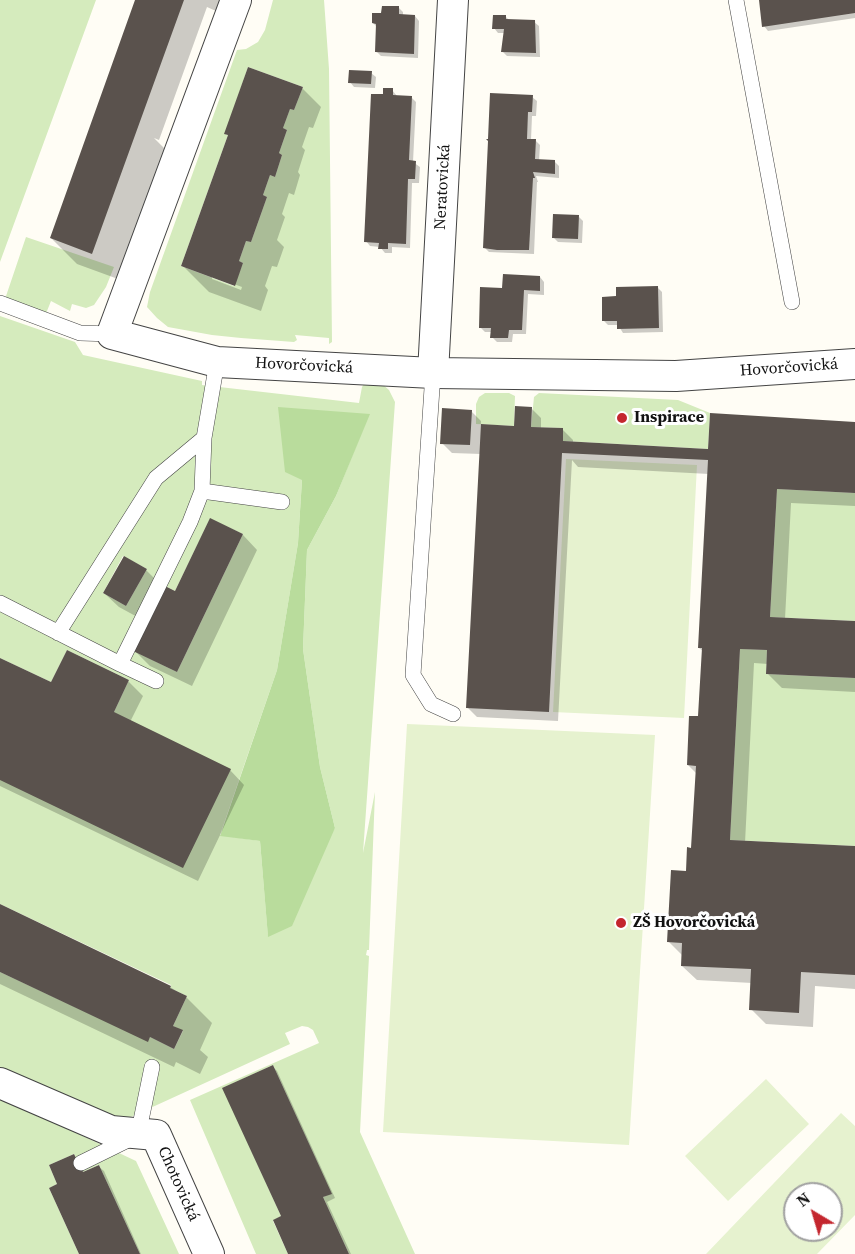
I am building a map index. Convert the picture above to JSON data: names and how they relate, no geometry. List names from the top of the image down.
{
  "streets": {
    "street": ["Neratovická", "Hovorčovická", "Chotovická"]
  },
  "crossings": [
    ["Neratovická", "Hovorčovická"]
  ],
  "places": ["Inspirace", "ZŠ Hovorčovická"],
  "north": "top left"
}
